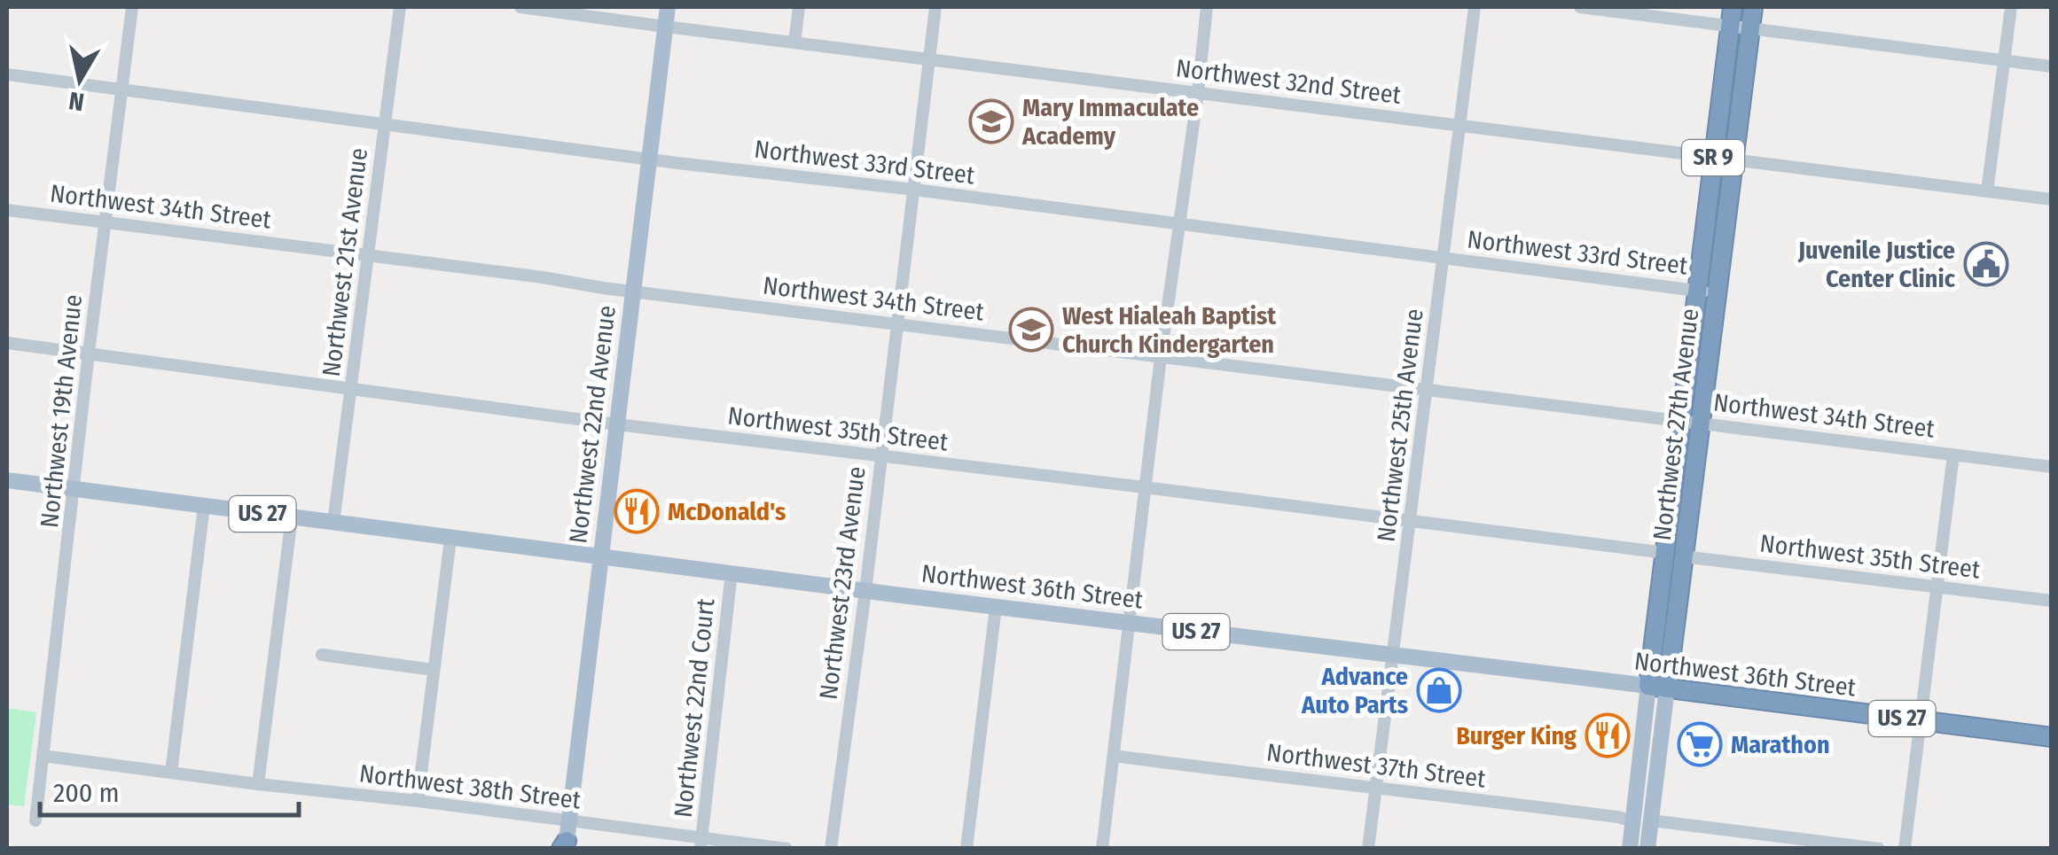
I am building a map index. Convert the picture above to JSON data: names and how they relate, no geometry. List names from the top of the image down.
{
  "streets": {
    "highway": [
      "SR 9",
      "Northwest 27th Avenue",
      "US 27",
      "Northwest 36th Street"
    ],
    "main road": ["Northwest 22nd Avenue"],
    "street": [
      "Northwest 32nd Street",
      "Northwest 33rd Street",
      "Northwest 34th Street",
      "Northwest 21st Avenue",
      "Northwest 19th Avenue",
      "Northwest 25th Avenue",
      "Northwest 35th Street",
      "Northwest 23rd Avenue",
      "Northwest 22nd Court",
      "Northwest 37th Street",
      "Northwest 38th Street"
    ]
  },
  "crossings": [
    ["Northwest 32nd Street", "Northwest 22nd Avenue"],
    ["Northwest 32nd Street", "Northwest 27th Avenue"],
    ["Northwest 32nd Street", "Northwest 25th Avenue"],
    ["Northwest 32nd Street", "Northwest 23rd Avenue"],
    ["Northwest 33rd Street", "Northwest 21st Avenue"],
    ["Northwest 33rd Street", "Northwest 19th Avenue"],
    ["Northwest 33rd Street", "Northwest 22nd Avenue"],
    ["Northwest 33rd Street", "Northwest 27th Avenue"],
    ["Northwest 33rd Street", "Northwest 25th Avenue"],
    ["Northwest 33rd Street", "Northwest 23rd Avenue"],
    ["Northwest 34th Street", "Northwest 21st Avenue"],
    ["Northwest 34th Street", "Northwest 19th Avenue"],
    ["Northwest 34th Street", "Northwest 22nd Avenue"],
    ["Northwest 34th Street", "Northwest 27th Avenue"],
    ["Northwest 34th Street", "Northwest 25th Avenue"],
    ["Northwest 34th Street", "Northwest 23rd Avenue"],
    ["Northwest 21st Avenue", "Northwest 35th Street"],
    ["Northwest 21st Avenue", "Northwest 36th Street"],
    ["Northwest 19th Avenue", "Northwest 35th Street"],
    ["Northwest 19th Avenue", "Northwest 36th Street"],
    ["Northwest 19th Avenue", "Northwest 38th Street"],
    ["Northwest 22nd Avenue", "Northwest 35th Street"],
    ["Northwest 22nd Avenue", "Northwest 36th Street"],
    ["Northwest 22nd Avenue", "Northwest 38th Street"],
    ["Northwest 27th Avenue", "Northwest 35th Street"],
    ["Northwest 27th Avenue", "Northwest 36th Street"],
    ["Northwest 27th Avenue", "Northwest 37th Street"],
    ["Northwest 25th Avenue", "Northwest 35th Street"],
    ["Northwest 25th Avenue", "Northwest 36th Street"],
    ["Northwest 25th Avenue", "Northwest 37th Street"],
    ["Northwest 35th Street", "Northwest 23rd Avenue"],
    ["Northwest 23rd Avenue", "Northwest 36th Street"],
    ["Northwest 36th Street", "Northwest 22nd Court"],
    ["Northwest 22nd Court", "Northwest 38th Street"]
  ],
  "places": {
    "school or university": ["Mary Immaculate Academy", "West Hialeah Baptist Church Kindergarten"],
    "public building": ["Juvenile Justice Center Clinic"],
    "restaurant": ["McDonald's", "Burger King"],
    "shop": ["Advance Auto Parts"],
    "supermarket": ["Marathon"]
  },
  "scale_bar": "200 m",
  "north": "bottom"
}
